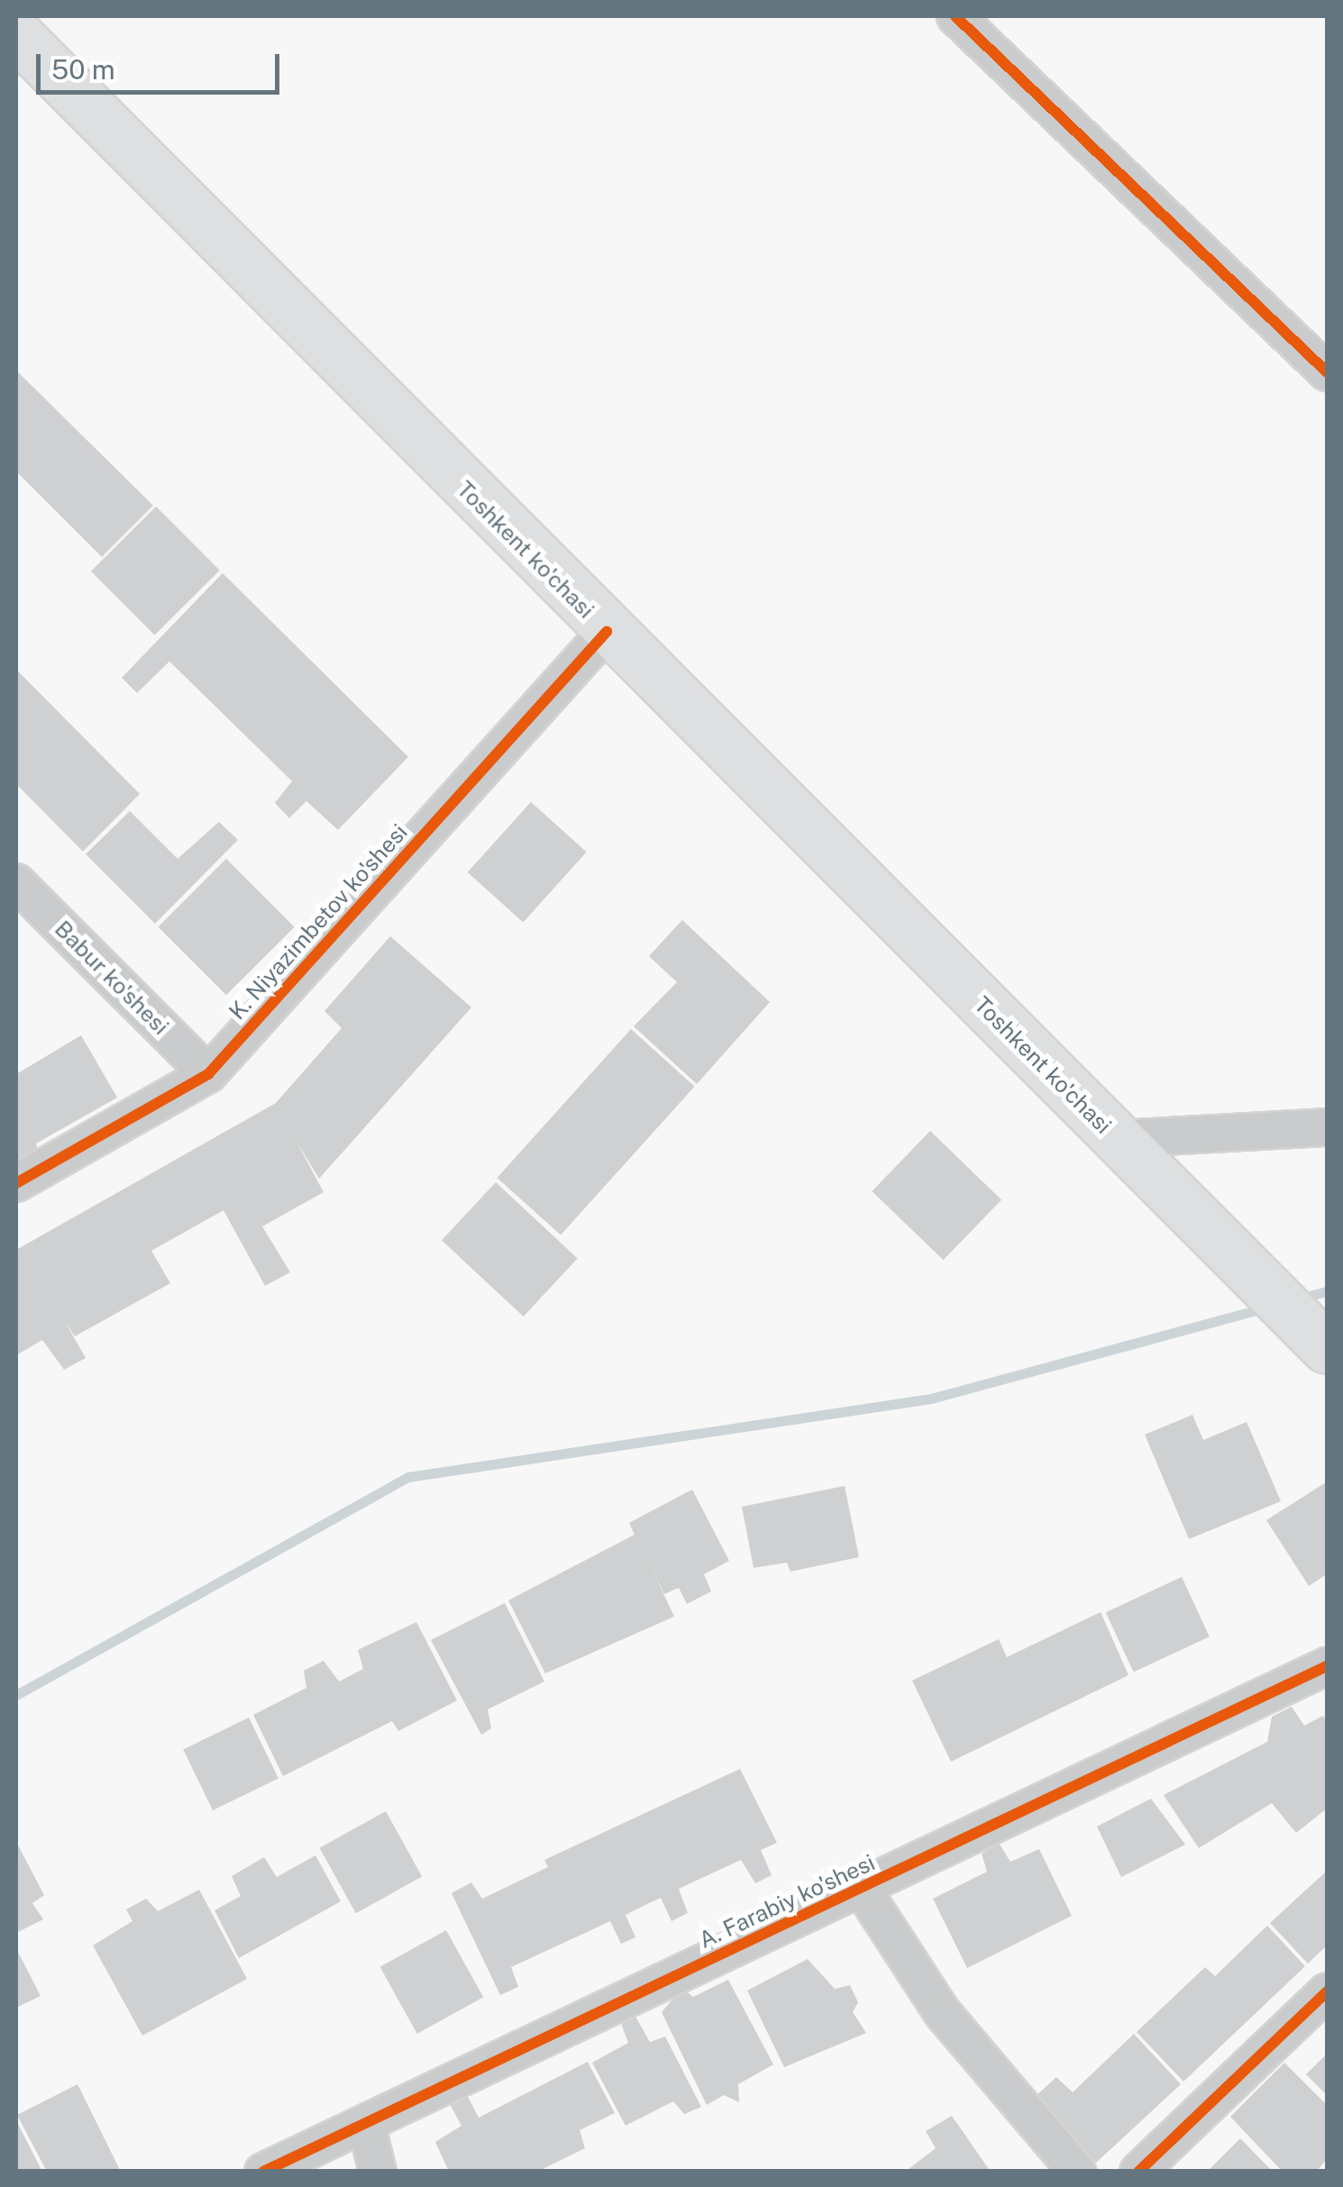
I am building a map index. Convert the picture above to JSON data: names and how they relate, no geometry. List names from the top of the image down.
{
  "streets": {
    "highway": ["Toshkent ko'chasi"],
    "street": ["K. Niyazimbetov ko'shesi", "Babur ko'shesi", "A. Farabiy ko'shesi"]
  },
  "crossings": [
    ["Toshkent ko'chasi", "K. Niyazimbetov ko'shesi"],
    ["K. Niyazimbetov ko'shesi", "Babur ko'shesi"]
  ],
  "scale_bar": "50 m"
}
